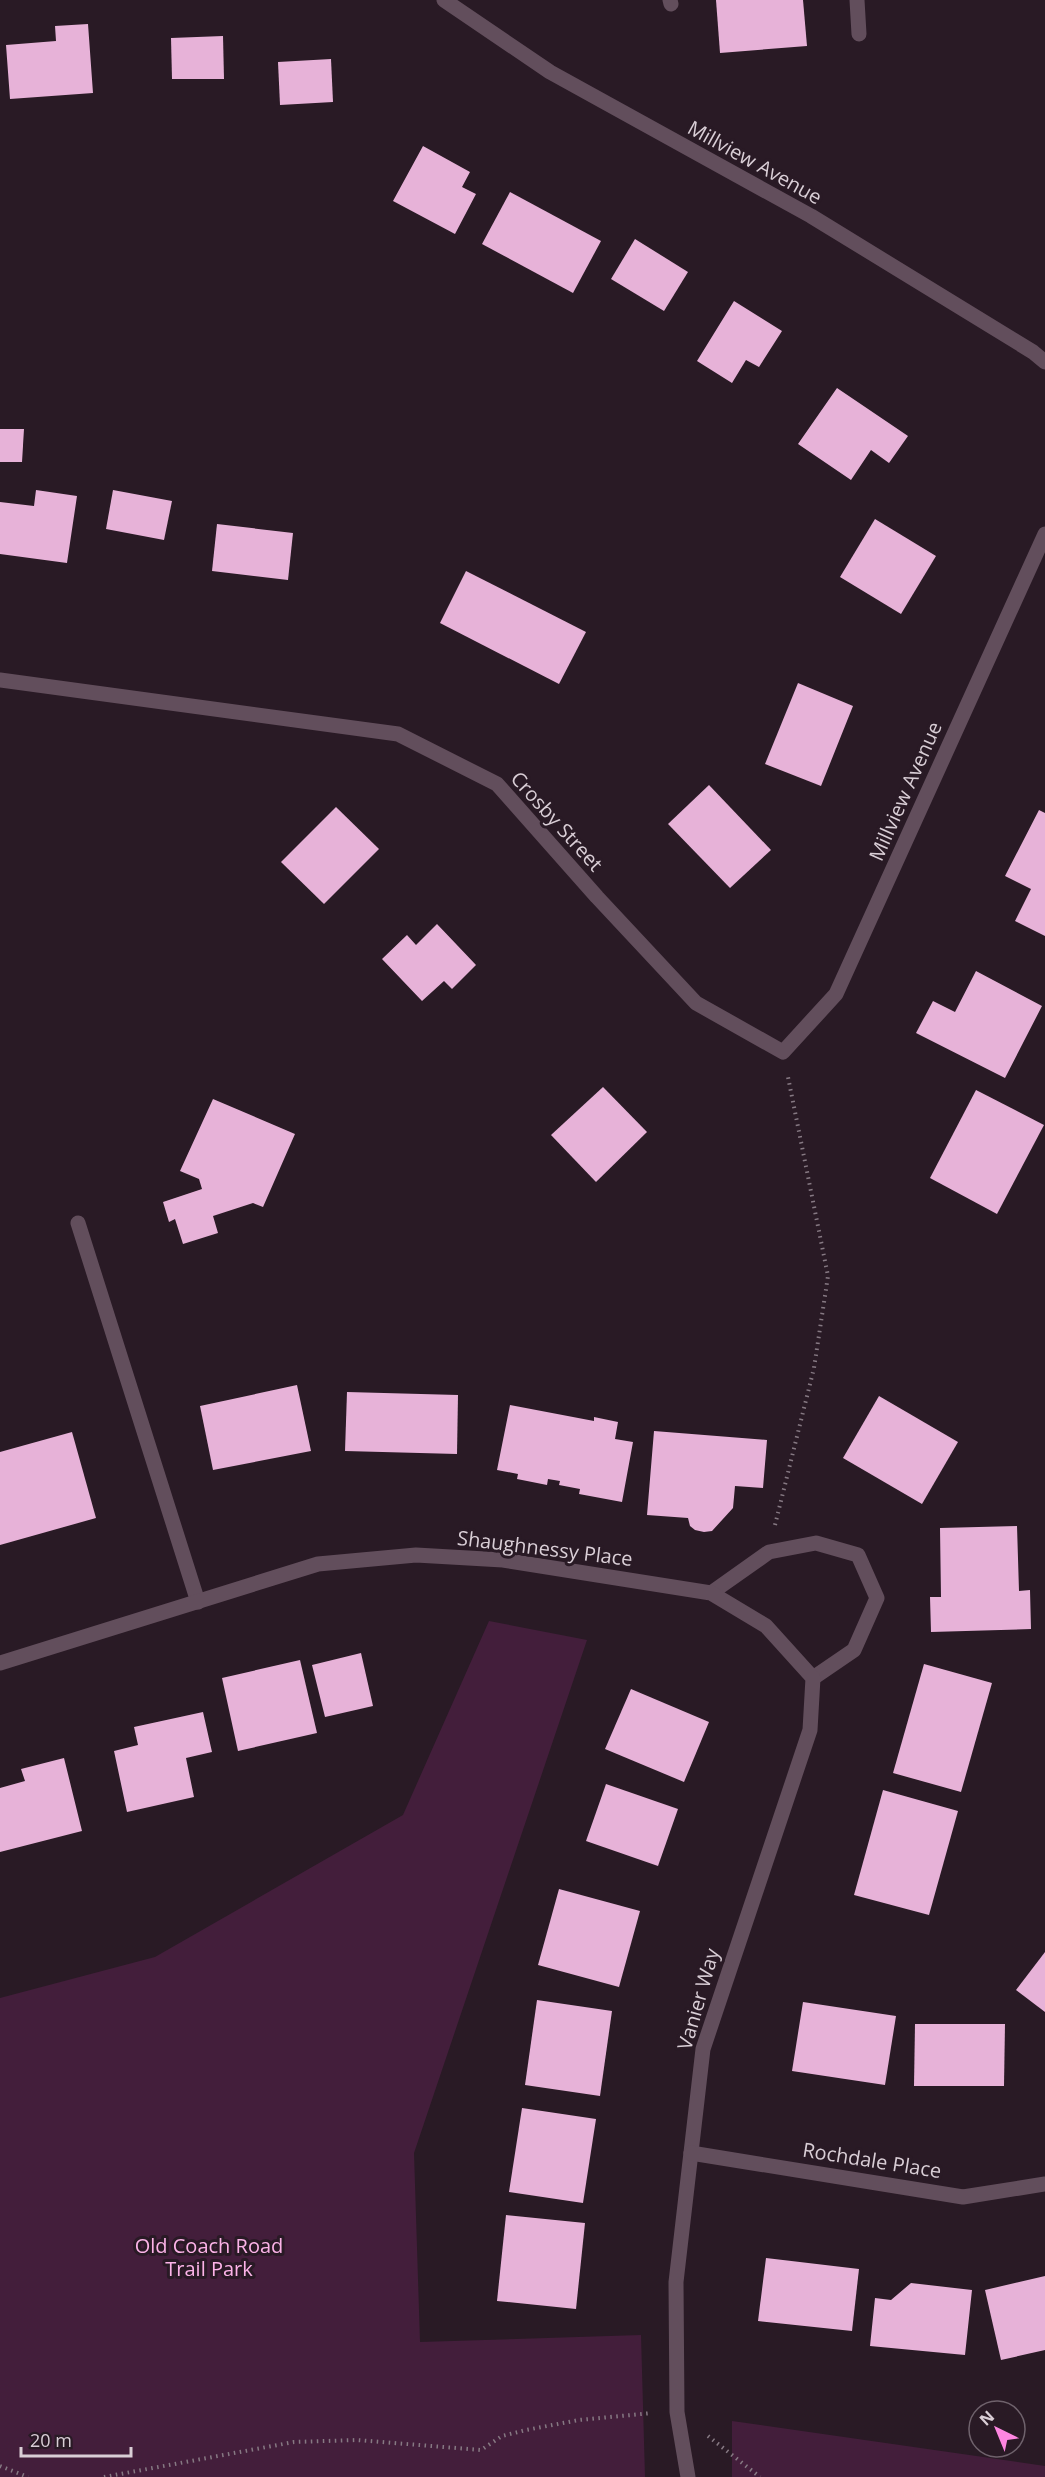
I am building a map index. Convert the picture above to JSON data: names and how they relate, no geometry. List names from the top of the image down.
{
  "streets": {
    "street": [
      "Millview Avenue",
      "Crosby Street",
      "Shaughnessy Place",
      "Vanier Way",
      "Rochdale Place"
    ]
  },
  "crossings": [
    ["Millview Avenue", "Crosby Street"],
    ["Vanier Way", "Rochdale Place"]
  ],
  "parks": ["Old Coach Road Trail Park"],
  "scale_bar": "20 m",
  "north": "top left"
}
